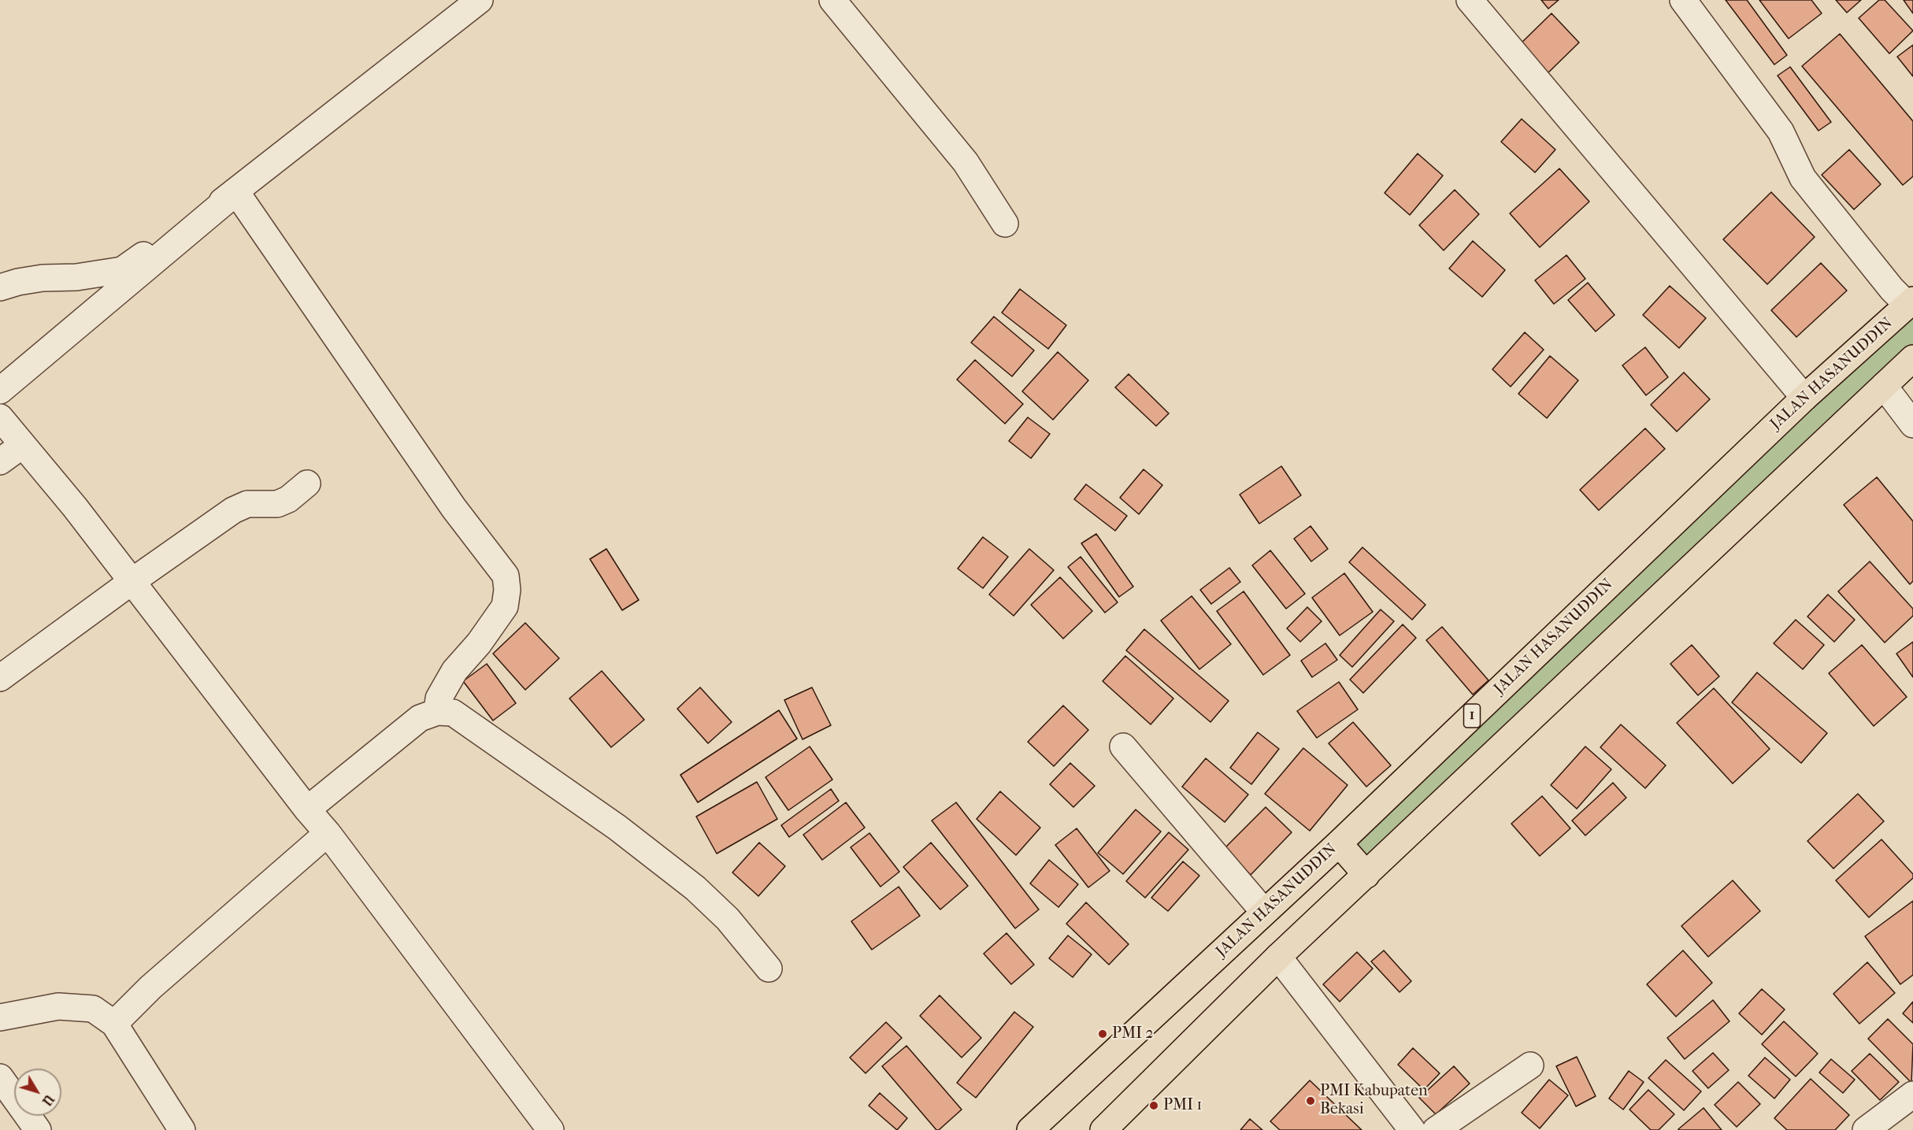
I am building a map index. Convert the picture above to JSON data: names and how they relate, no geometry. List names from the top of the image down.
{
  "streets": {
    "highway": ["JALAN HASANUDDIN", "1"]
  },
  "places": ["PMI 2", "PMI Kabupaten Bekasi", "PMI 1"],
  "north": "bottom right"
}
